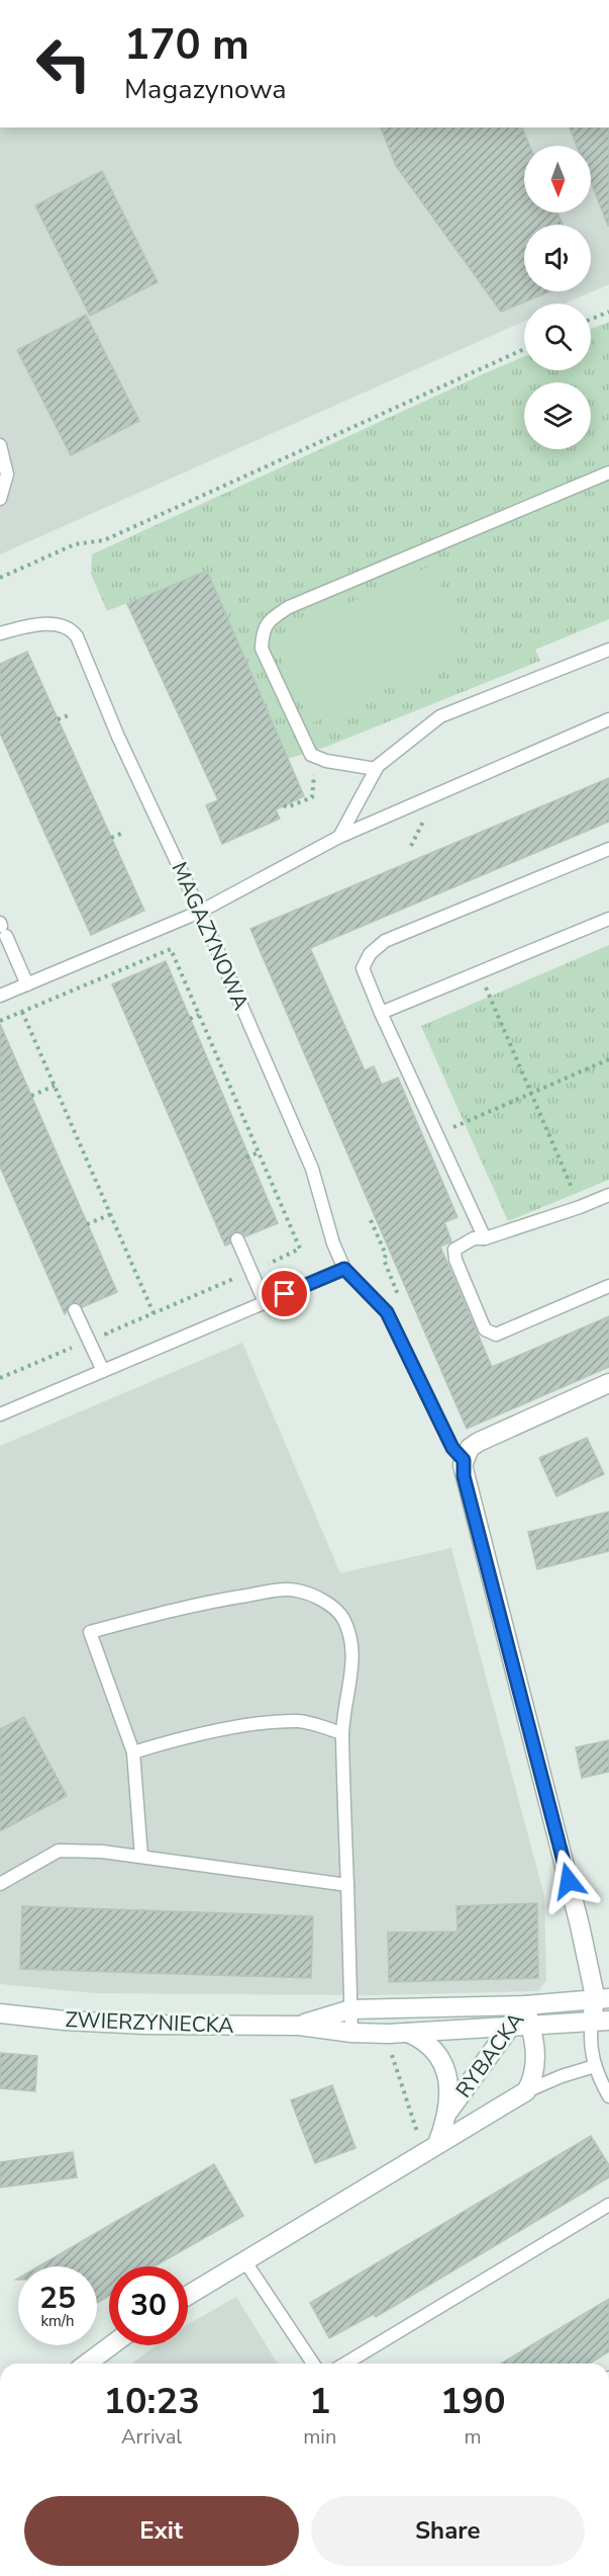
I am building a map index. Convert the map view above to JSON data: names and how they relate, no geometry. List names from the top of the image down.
{
  "streets": {
    "street": ["MAGAZYNOWA", "ZWIERZYNIECKA", "RYBACKA"]
  },
  "crossings": [
    ["MAGAZYNOWA", "ZWIERZYNIECKA"],
    ["ZWIERZYNIECKA", "RYBACKA"]
  ],
  "north": "bottom",
  "page": {
    "turn": ["170 m", "Magazynowa"],
    "speed": "25 km/h",
    "limit": "30",
    "eta": [
      "10:23",
      "Arrival",
      "1",
      "min",
      "190",
      "m"
    ],
    "buttons": ["Exit", "Share"]
  }
}
